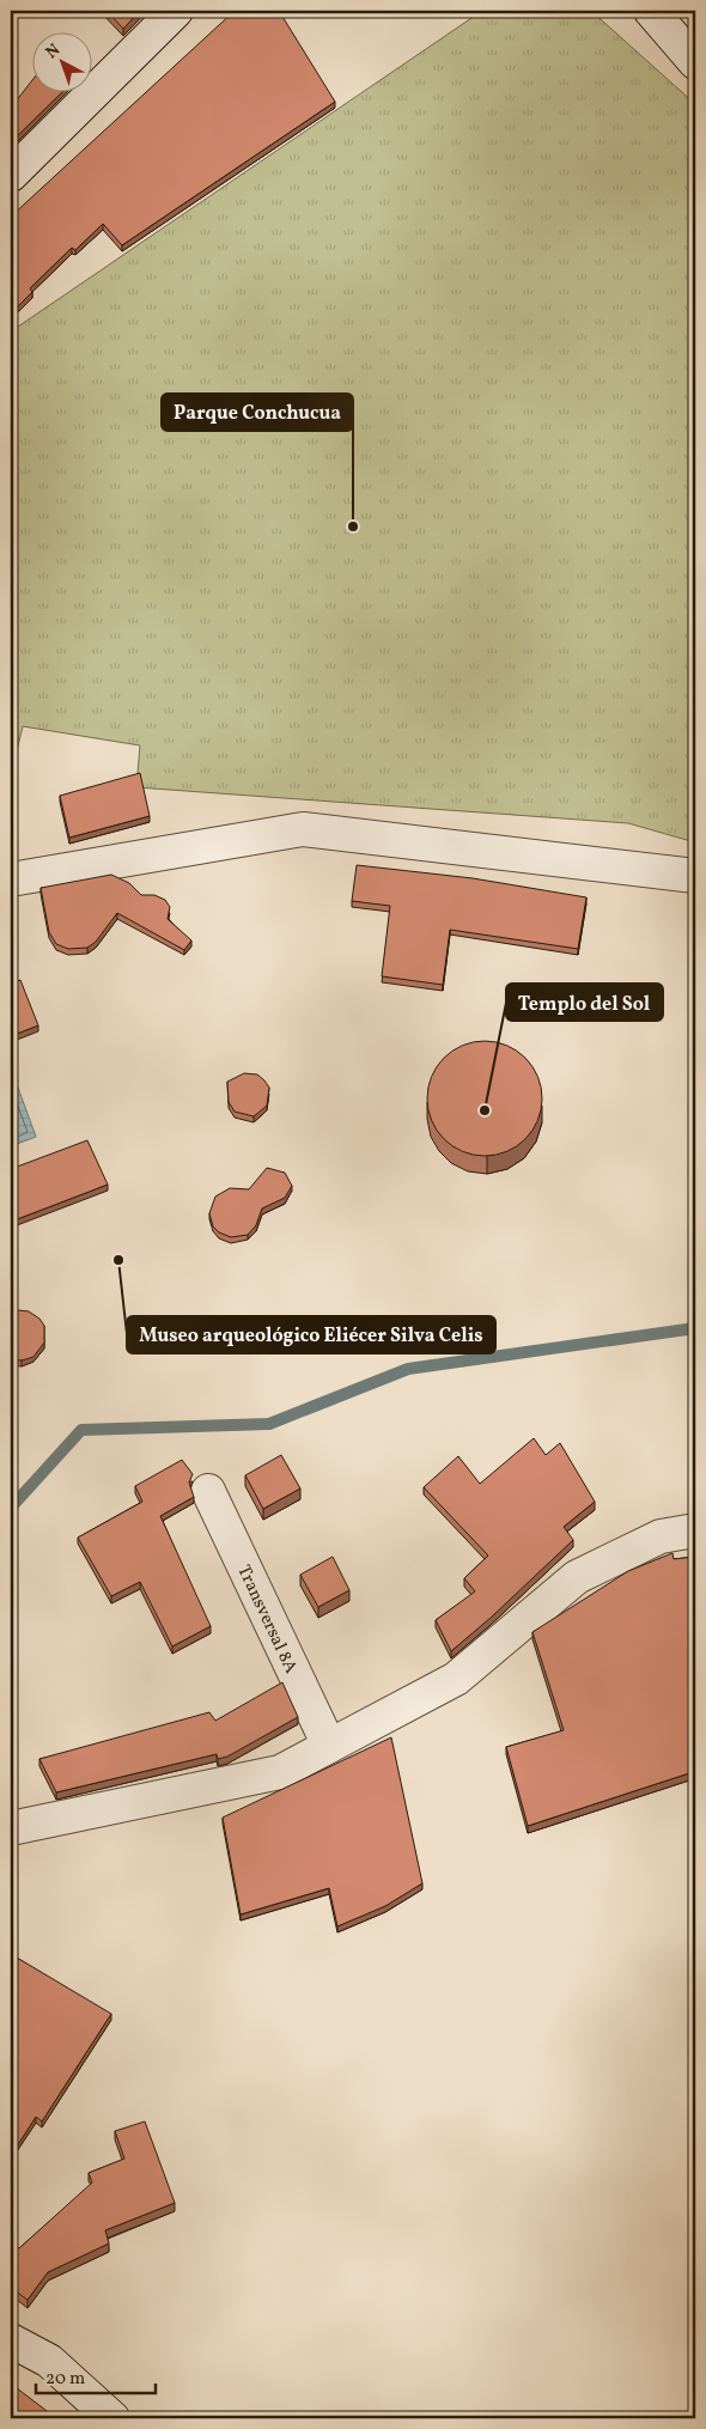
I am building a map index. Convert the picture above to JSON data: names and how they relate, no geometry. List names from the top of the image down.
{
  "streets": {
    "street": ["Transversal 8A"]
  },
  "places": ["Parque Conchucua", "Templo del Sol", "Museo arqueológico Eliécer Silva Celis"],
  "scale_bar": "20 m",
  "north": "top left"
}
